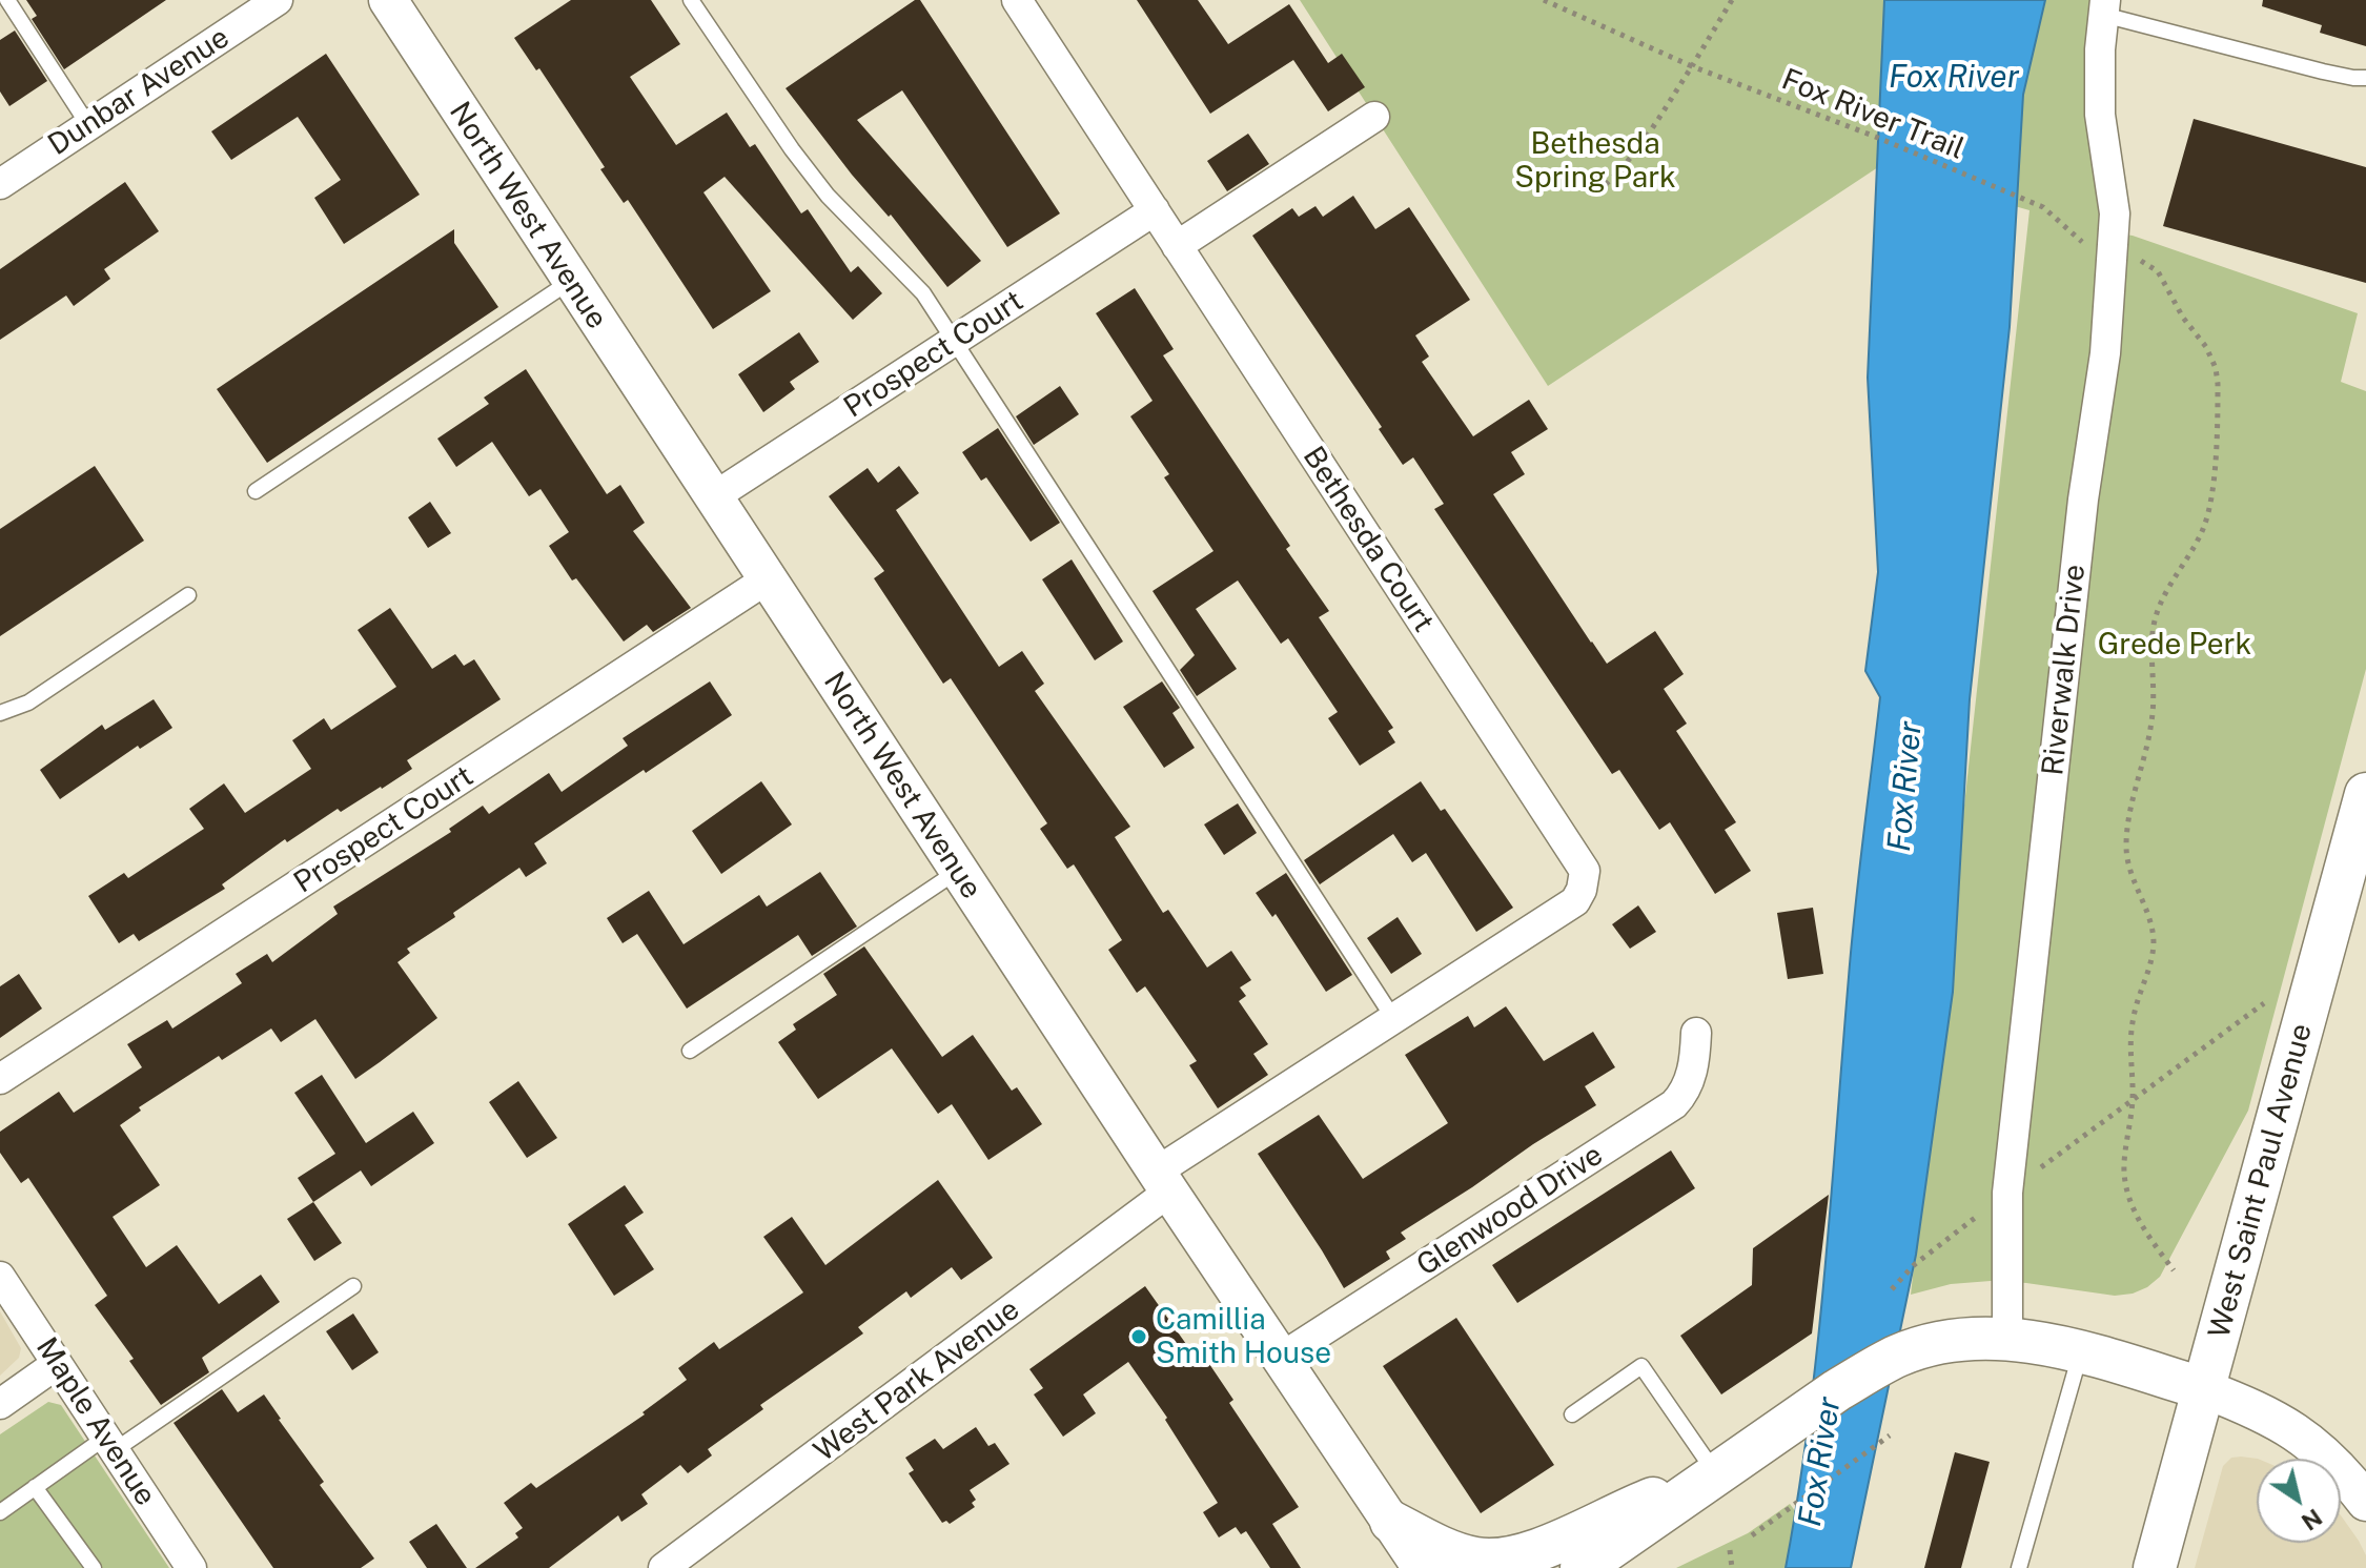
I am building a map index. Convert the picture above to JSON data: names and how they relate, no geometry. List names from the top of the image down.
{
  "streets": {
    "main road": ["West Saint Paul Avenue"],
    "street": [
      "Dunbar Avenue",
      "North West Avenue",
      "Prospect Court",
      "Bethesda Court",
      "Riverwalk Drive",
      "Glenwood Drive",
      "West Park Avenue",
      "Maple Avenue"
    ],
    "path": ["Fox River Trail"]
  },
  "crossings": [
    ["North West Avenue", "Prospect Court"],
    ["North West Avenue", "Glenwood Drive"],
    ["North West Avenue", "West Park Avenue"],
    ["Prospect Court", "Bethesda Court"],
    ["Bethesda Court", "West Park Avenue"]
  ],
  "water": ["Fox River"],
  "parks": ["Bethesda Spring Park", "Grede Perk"],
  "places": ["Camillia Smith House"],
  "north": "bottom right"
}
